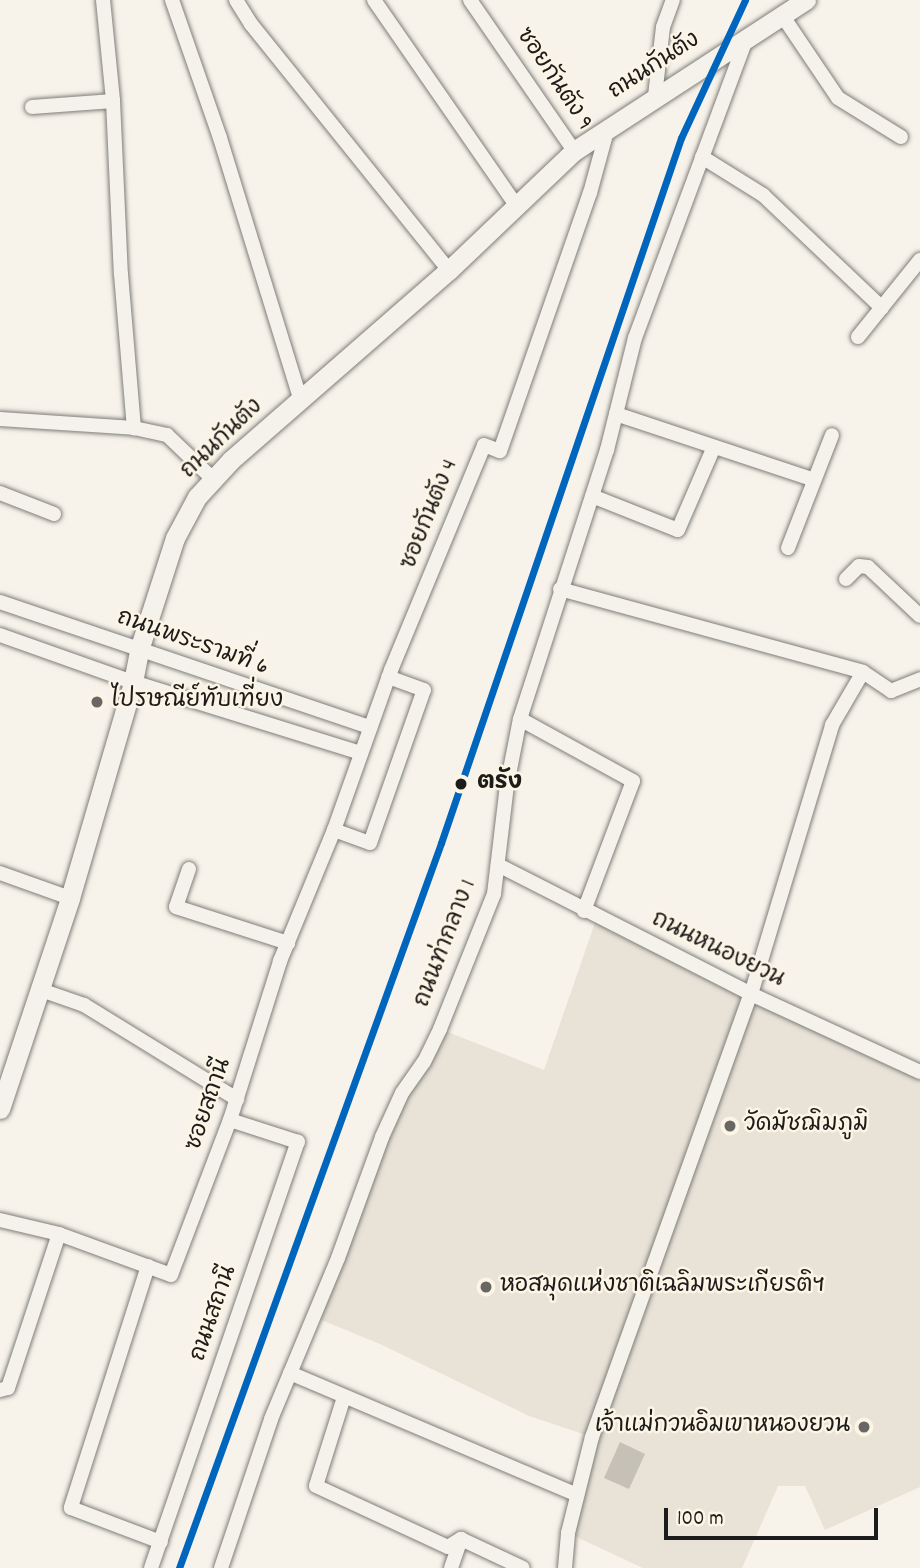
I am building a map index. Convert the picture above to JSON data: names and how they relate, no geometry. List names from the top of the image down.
{
  "streets": {
    "main road": ["ถนนกันตัง"],
    "street": [
      "ซอยกันตัง 9",
      "ซอยกันตัง 4",
      "ถนนพระรามที่ 6",
      "ถนนท่ากลาง 1",
      "ถนนหนองยวน",
      "ซอยสถานี",
      "ถนนสถานี"
    ]
  },
  "crossings": [
    ["ถนนกันตัง", "ซอยกันตัง 9"],
    ["ถนนกันตัง", "ซอยกันตัง 4"],
    ["ถนนกันตัง", "ถนนพระรามที่ 6"],
    ["ถนนกันตัง", "ถนนท่ากลาง 1"],
    ["ซอยกันตัง 4", "ถนนพระรามที่ 6"],
    ["ซอยกันตัง 4", "ซอยสถานี"],
    ["ถนนท่ากลาง 1", "ถนนหนองยวน"],
    ["ซอยสถานี", "ถนนสถานี"]
  ],
  "places": [
    "ไปรษณีย์ทับเที่ยง",
    "ตรัง",
    "วัดมัชฌิมภูมิ",
    "หอสมุดแห่งชาติเฉลิมพระเกียรติฯ",
    "เจ้าเเม่กวนอิมเขาหนองยวน"
  ],
  "scale_bar": "100 m"
}
